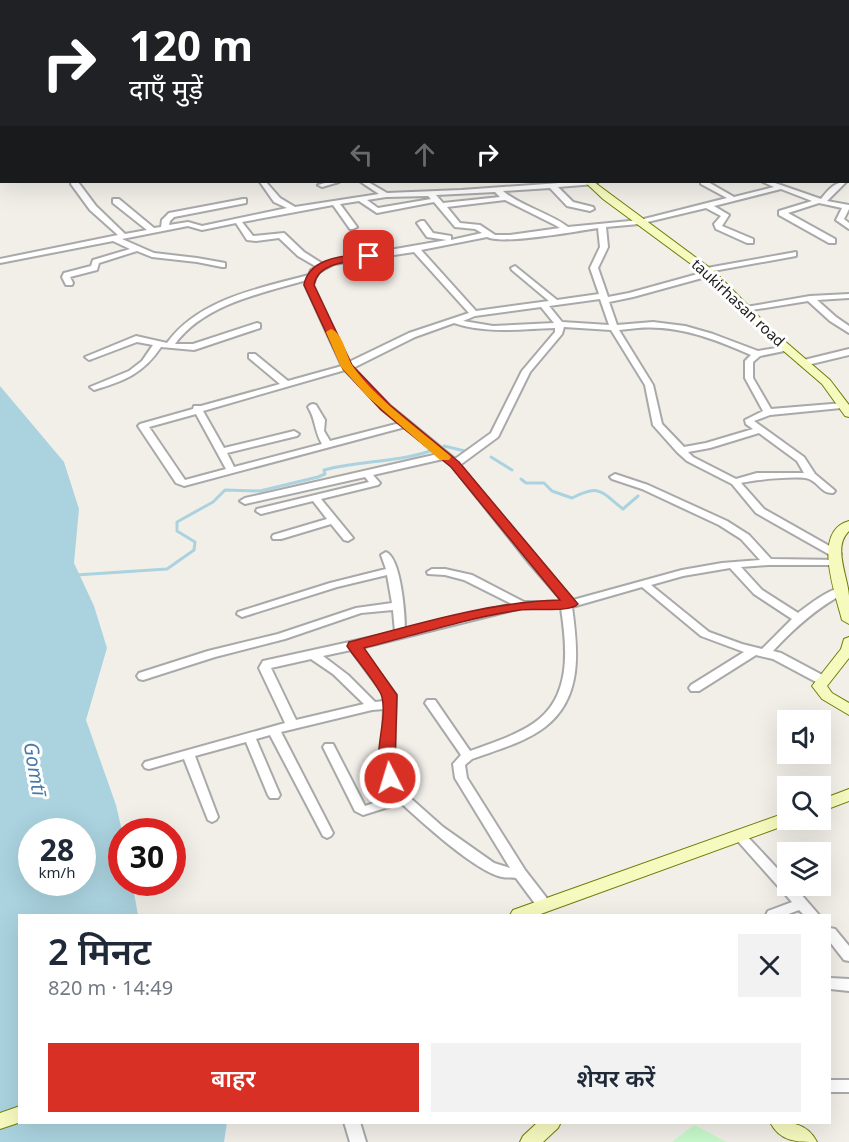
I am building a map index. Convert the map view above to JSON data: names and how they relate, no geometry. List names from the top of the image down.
{
  "streets": {
    "street": ["taukirhasan road"]
  },
  "water": ["Gomtī"],
  "page": {
    "turn": ["120 m", "दाएँ मुड़ें"],
    "speed": "28 km/h",
    "limit": "30",
    "heading": ["2 मिनट", "820 m · 14:49"],
    "buttons": ["बाहर", "शेयर करें"]
  }
}
